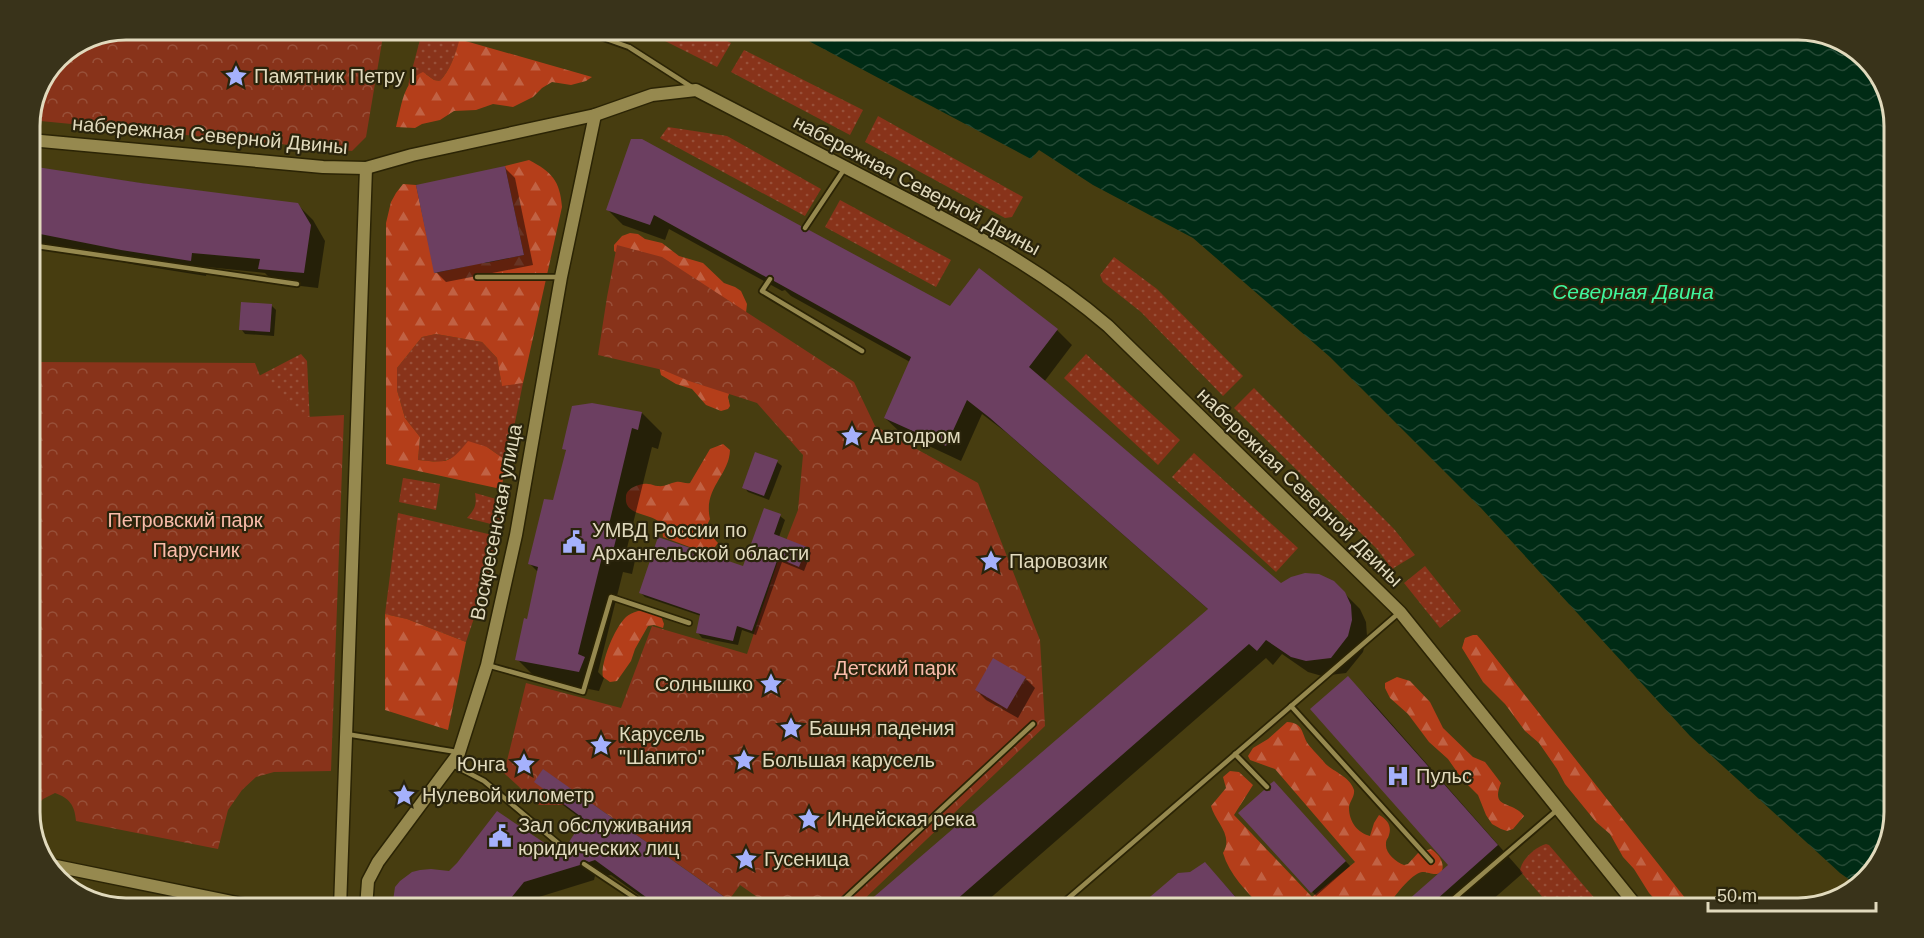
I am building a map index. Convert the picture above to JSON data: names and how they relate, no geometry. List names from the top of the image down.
{
  "streets": {
    "street": ["набережная Северной Двины", "Воскресенская улица"]
  },
  "crossings": [
    ["набережная Северной Двины", "Воскресенская улица"]
  ],
  "water": ["Северная Двина"],
  "parks": ["Петровский парк", "Парусник", "Детский парк"],
  "places": {
    "place": [
      "Памятник Петру I",
      "Автодром",
      "Паровозик",
      "Солнышко",
      "Башня падения",
      "Карусель \"Шапито\"",
      "Большая карусель",
      "Юнга",
      "Нулевой километр",
      "Индейская река",
      "Гусеница"
    ],
    "public building": ["УМВД России по Архангельской области", "Зал обслуживания юридических лиц"],
    "hospital": ["Пульс"]
  },
  "scale_bar": "50 m"
}
